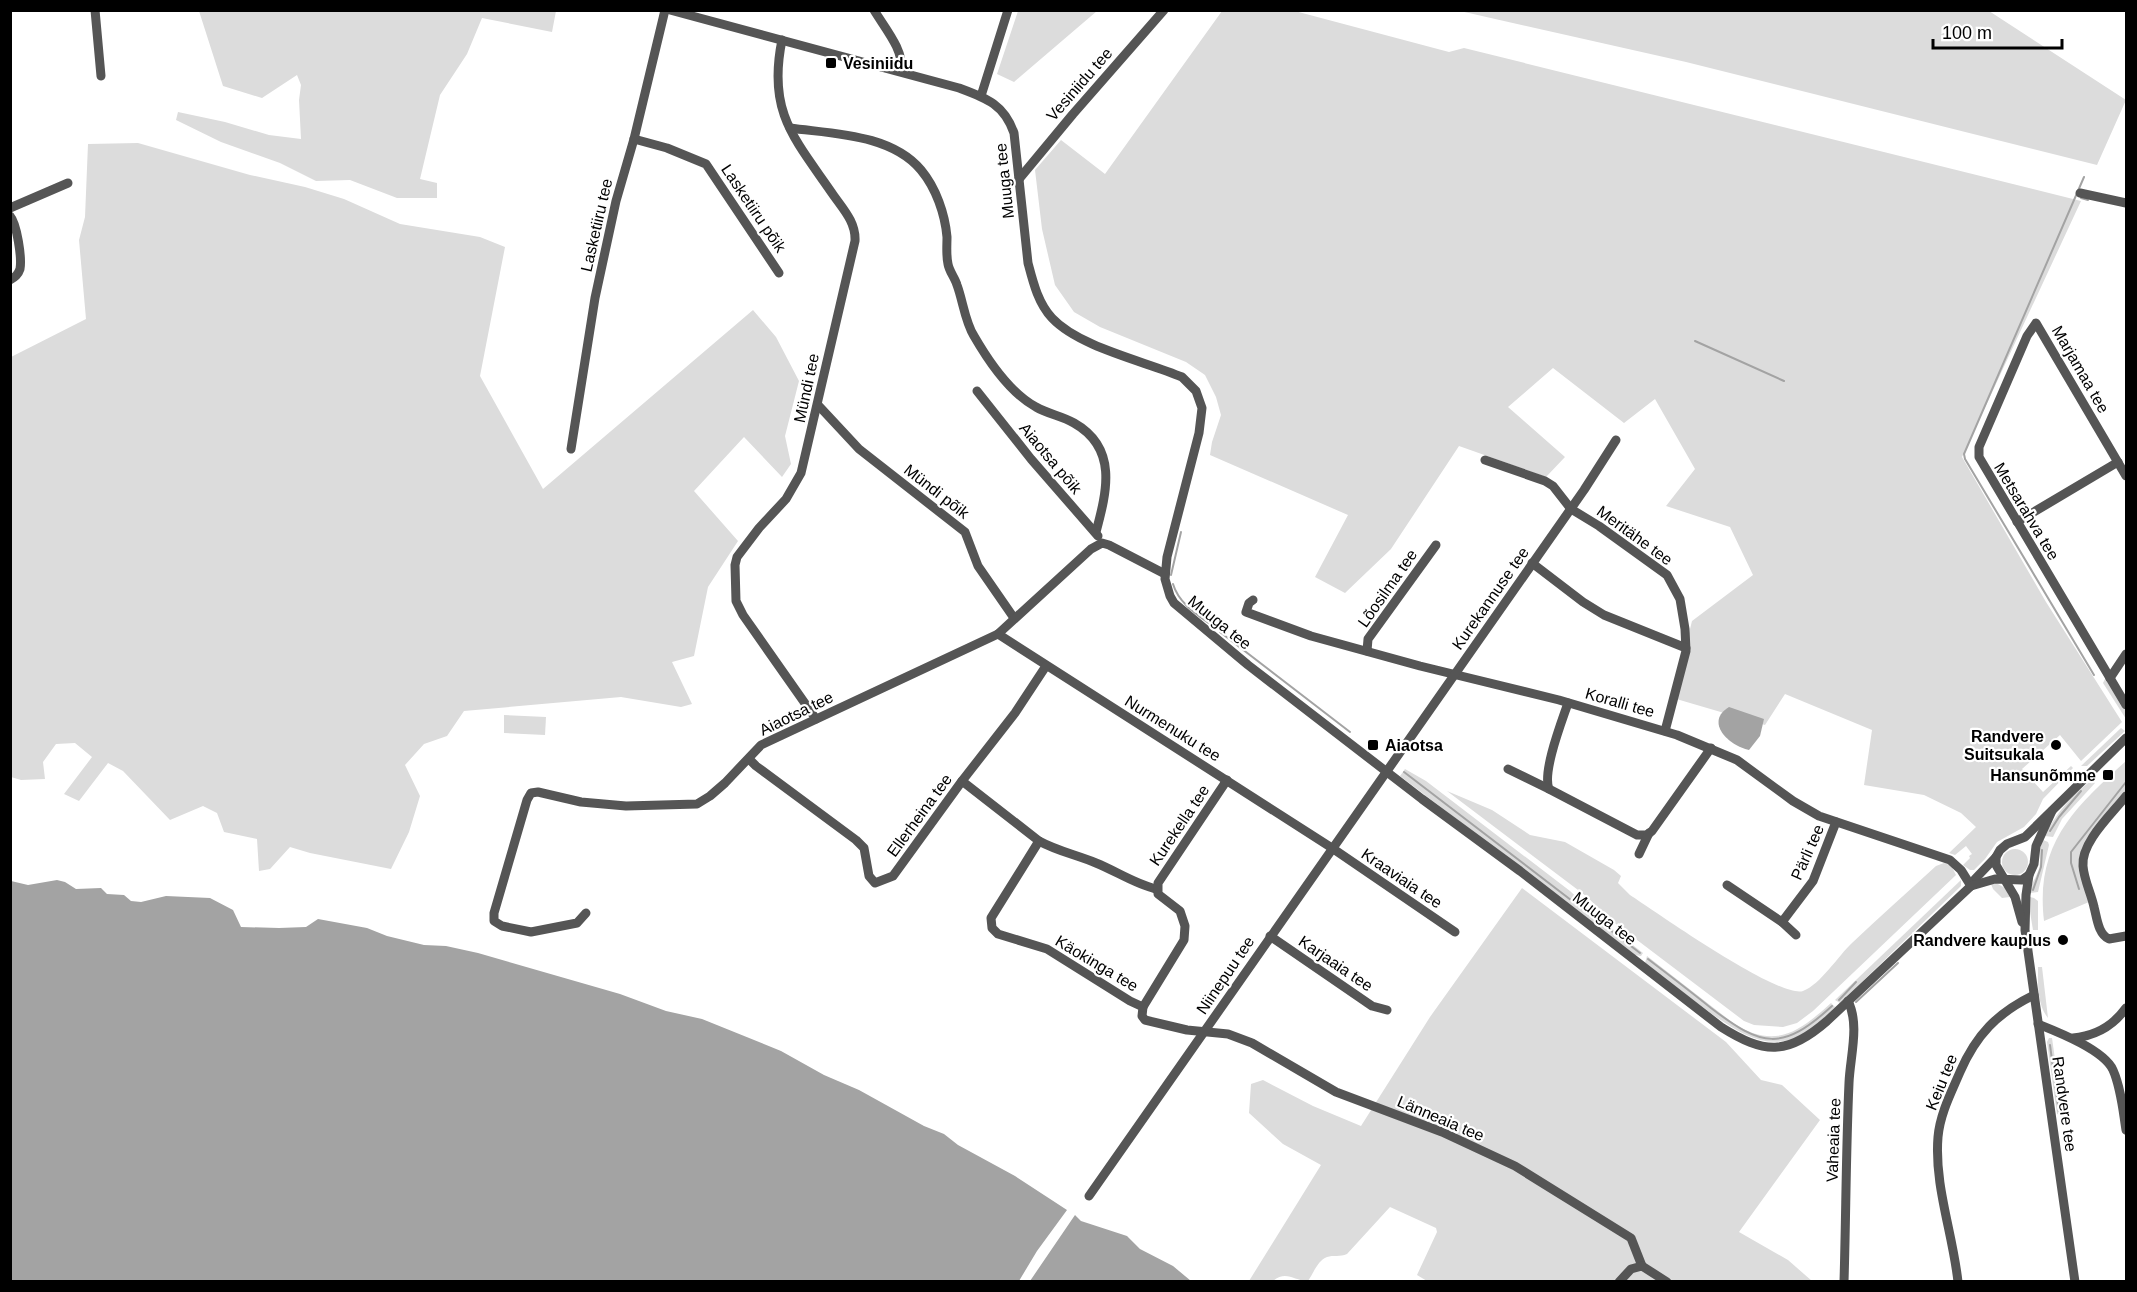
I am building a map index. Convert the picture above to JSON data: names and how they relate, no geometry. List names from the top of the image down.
{
  "streets": {
    "street": [
      "Vesiniidu tee",
      "Muuga tee",
      "Lasketiiru põik",
      "Lasketiiru tee",
      "Marjamaa tee",
      "Mündi tee",
      "Aiaotsa põik",
      "Mündi põik",
      "Metsarahva tee",
      "Meritähe tee",
      "Lõosilma tee",
      "Kurekannuse tee",
      "Koralli tee",
      "Aiaotsa tee",
      "Nurmenuku tee",
      "Ellerheina tee",
      "Kurekella tee",
      "Pärli tee",
      "Kraaviaia tee",
      "Käokinga tee",
      "Karjaaia tee",
      "Niinepuu tee",
      "Keiu tee",
      "Randvere tee",
      "Länneaia tee",
      "Vaheaia tee"
    ]
  },
  "crossings": [
    ["Vesiniidu tee", "Muuga tee"],
    ["Muuga tee", "Mündi tee"],
    ["Muuga tee", "Kurekannuse tee"],
    ["Muuga tee", "Koralli tee"],
    ["Muuga tee", "Niinepuu tee"],
    ["Muuga tee", "Randvere tee"],
    ["Muuga tee", "Vaheaia tee"],
    ["Lasketiiru põik", "Lasketiiru tee"],
    ["Marjamaa tee", "Metsarahva tee"],
    ["Mündi tee", "Mündi põik"],
    ["Mündi tee", "Aiaotsa tee"],
    ["Aiaotsa põik", "Aiaotsa tee"],
    ["Mündi põik", "Aiaotsa tee"],
    ["Meritähe tee", "Kurekannuse tee"],
    ["Meritähe tee", "Koralli tee"],
    ["Lõosilma tee", "Koralli tee"],
    ["Kurekannuse tee", "Koralli tee"],
    ["Kurekannuse tee", "Niinepuu tee"],
    ["Koralli tee", "Pärli tee"],
    ["Aiaotsa tee", "Nurmenuku tee"],
    ["Aiaotsa tee", "Ellerheina tee"],
    ["Nurmenuku tee", "Ellerheina tee"],
    ["Nurmenuku tee", "Kurekella tee"],
    ["Nurmenuku tee", "Kraaviaia tee"],
    ["Nurmenuku tee", "Niinepuu tee"],
    ["Kurekella tee", "Käokinga tee"],
    ["Kraaviaia tee", "Niinepuu tee"],
    ["Käokinga tee", "Niinepuu tee"],
    ["Käokinga tee", "Länneaia tee"],
    ["Karjaaia tee", "Niinepuu tee"],
    ["Niinepuu tee", "Länneaia tee"],
    ["Keiu tee", "Randvere tee"]
  ],
  "places": {
    "transit": ["Vesiniidu", "Aiaotsa", "Hansunõmme"],
    "other": ["Randvere Suitsukala", "Randvere kauplus"]
  },
  "scale_bar": "100 m"
}
